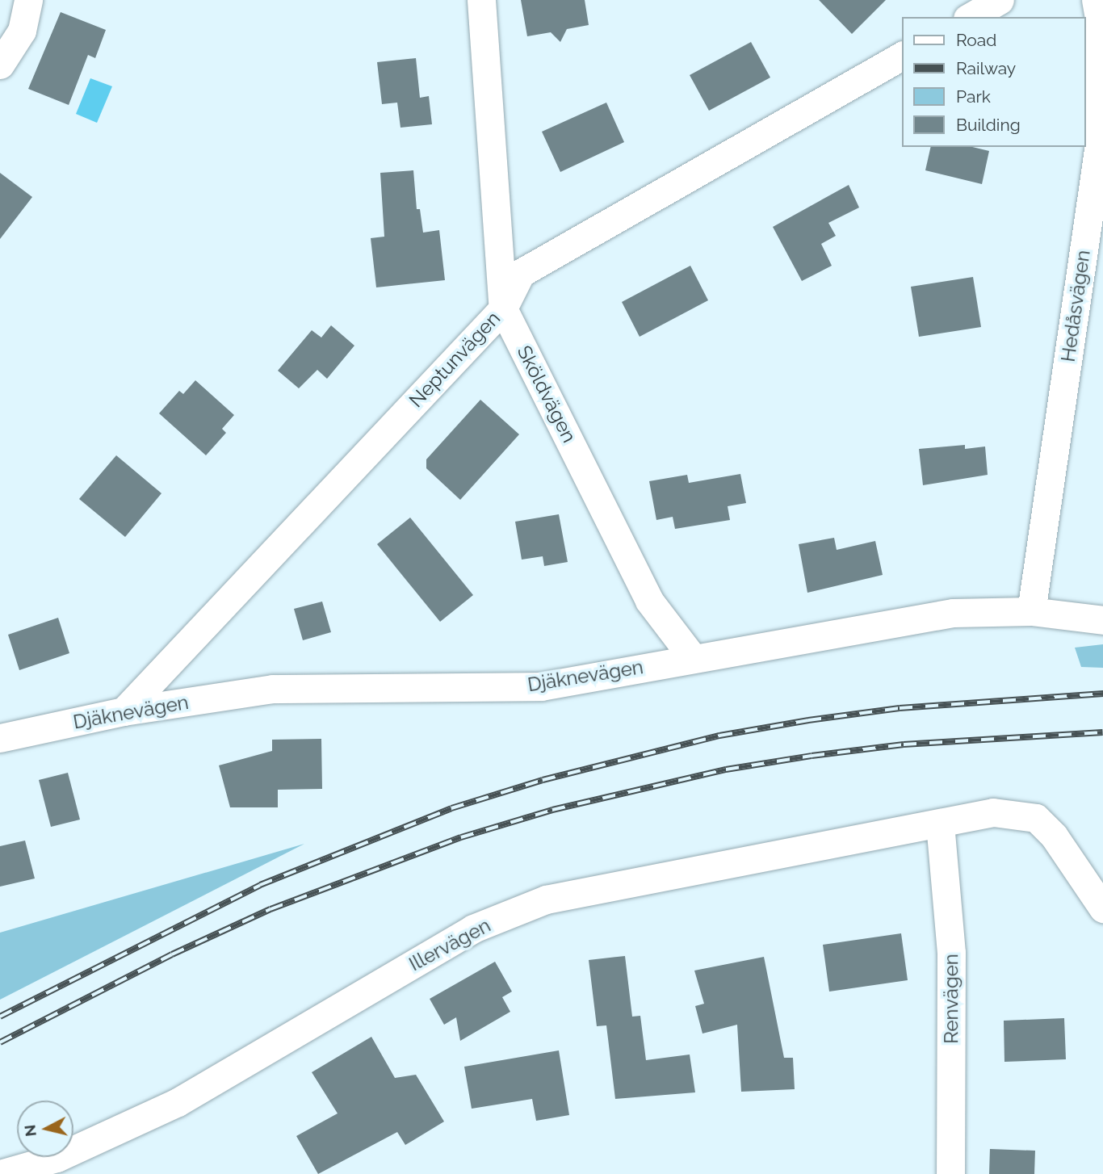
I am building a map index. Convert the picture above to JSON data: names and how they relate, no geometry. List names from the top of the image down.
{
  "streets": {
    "street": [
      "Hedåsvägen",
      "Neptunvägen",
      "Sköldvägen",
      "Djäknevägen",
      "Illervägen",
      "Renvägen"
    ]
  },
  "crossings": [
    ["Hedåsvägen", "Djäknevägen"],
    ["Neptunvägen", "Sköldvägen"],
    ["Neptunvägen", "Djäknevägen"],
    ["Sköldvägen", "Djäknevägen"],
    ["Illervägen", "Renvägen"]
  ],
  "legend": [
    "Road",
    "Railway",
    "Park",
    "Building"
  ],
  "north": "left"
}
